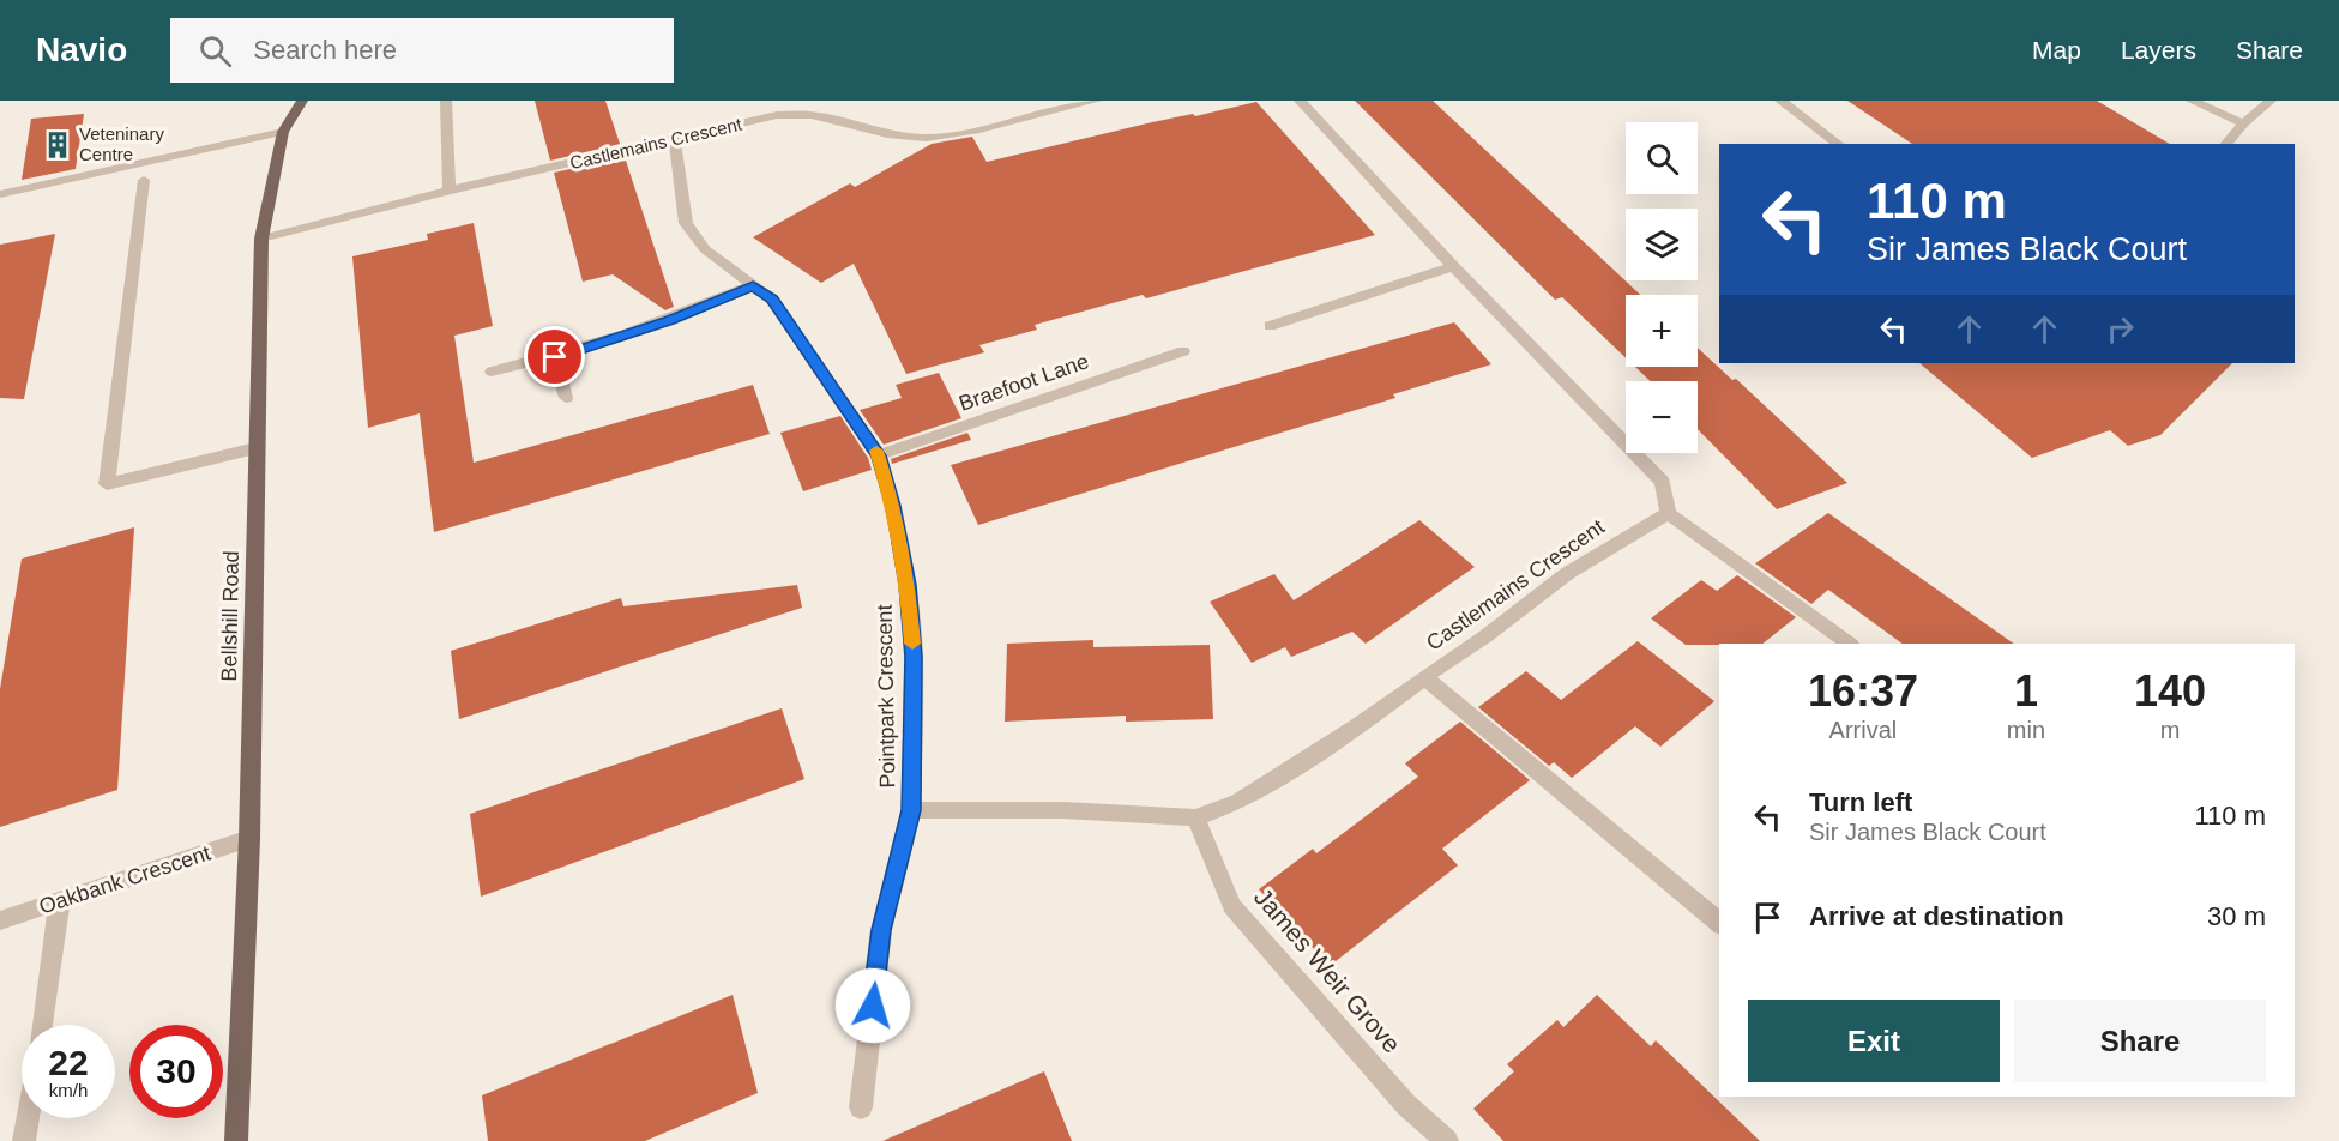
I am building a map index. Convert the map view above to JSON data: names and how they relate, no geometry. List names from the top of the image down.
{
  "streets": {
    "main road": ["Bellshill Road"],
    "street": [
      "Castlemains Crescent",
      "Braefoot Lane",
      "Pointpark Crescent",
      "Oakbank Crescent",
      "James Weir Grove"
    ]
  },
  "crossings": [
    ["Castlemains Crescent", "Bellshill Road"],
    ["Castlemains Crescent", "Pointpark Crescent"],
    ["Castlemains Crescent", "James Weir Grove"],
    ["Braefoot Lane", "Pointpark Crescent"],
    ["Bellshill Road", "Oakbank Crescent"]
  ],
  "places": {
    "building": ["Veteninary Centre"]
  },
  "page": {
    "header": "Navio",
    "search": "Search here",
    "nav": ["Map", "Layers", "Share"],
    "map_buttons": ["+", "−"],
    "turn": ["110 m", "Sir James Black Court"],
    "eta": [
      "16:37",
      "Arrival",
      "1",
      "min",
      "140",
      "m"
    ],
    "list": [
      {
        "name": "Turn left",
        "note": "Sir James Black Court",
        "value": "110 m"
      },
      {
        "name": "Arrive at destination",
        "value": "30 m"
      }
    ],
    "buttons": ["Exit", "Share"],
    "speed": "22 km/h",
    "limit": "30"
  }
}
